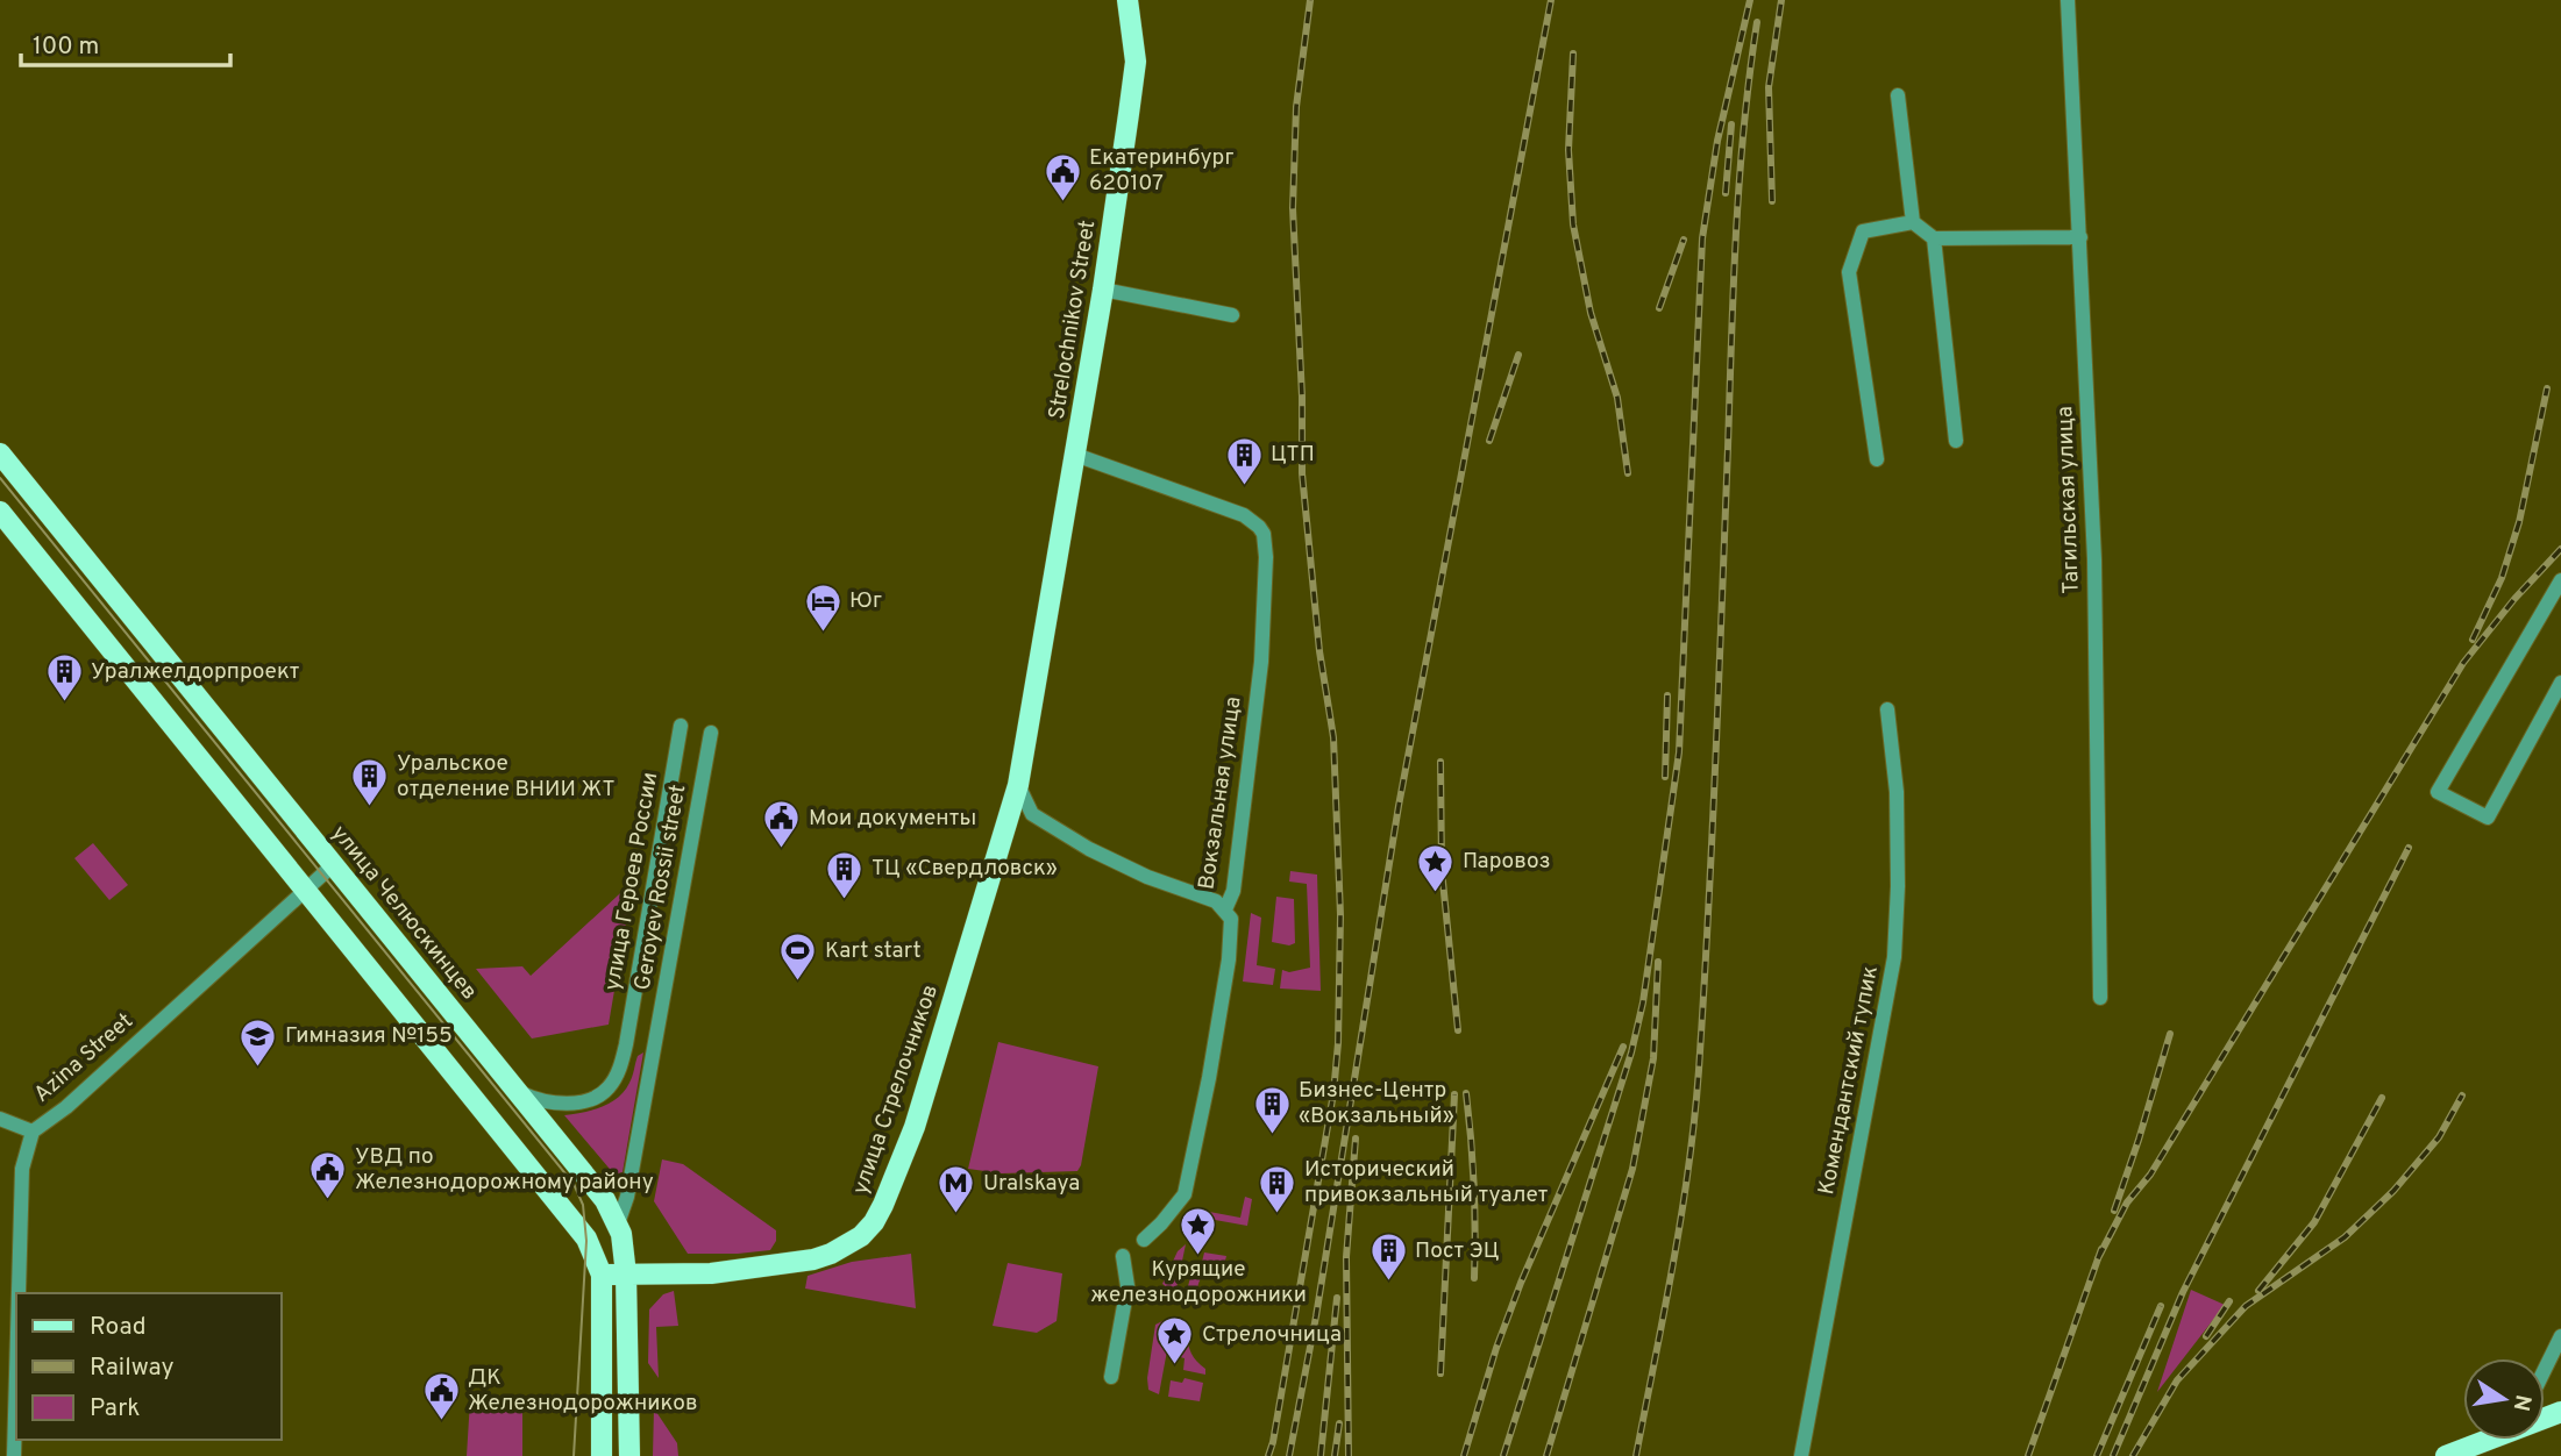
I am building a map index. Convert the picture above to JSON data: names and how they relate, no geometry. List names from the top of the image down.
{
  "streets": {
    "main road": ["Strelochnikov Street", "улица Челюскинцев", "улица Стрелочников"],
    "street": [
      "Тагильская улица",
      "Вокзальная улица",
      "улица Героев России",
      "Geroyev Rossii street",
      "Azina Street",
      "Комендантский тупик"
    ]
  },
  "crossings": [
    ["Strelochnikov Street", "Вокзальная улица"],
    ["Strelochnikov Street", "улица Стрелочников"],
    ["Вокзальная улица", "улица Стрелочников"],
    ["улица Героев России", "улица Челюскинцев"],
    ["улица Челюскинцев", "Azina Street"],
    ["улица Челюскинцев", "улица Стрелочников"]
  ],
  "places": {
    "public building": [
      "Екатеринбург 620107",
      "Мои документы",
      "УВД по Железнодорожному району",
      "ДК Железнодорожников"
    ],
    "building": [
      "ЦТП",
      "Уралжелдорпроект",
      "Уральское отделение ВНИИ ЖТ",
      "ТЦ «Свердловск»",
      "Бизнес-Центр «Вокзальный»",
      "Исторический привокзальный туалет",
      "Пост ЭЦ"
    ],
    "hotel": ["Юг"],
    "place": ["Паровоз", "Курящие железнодорожники", "Стрелочница"],
    "sports": ["Kart start"],
    "school or university": ["Гимназия №155"],
    "metro station": ["Uralskaya"]
  },
  "legend": ["Road", "Railway", "Park"],
  "scale_bar": "100 m",
  "north": "right"
}
